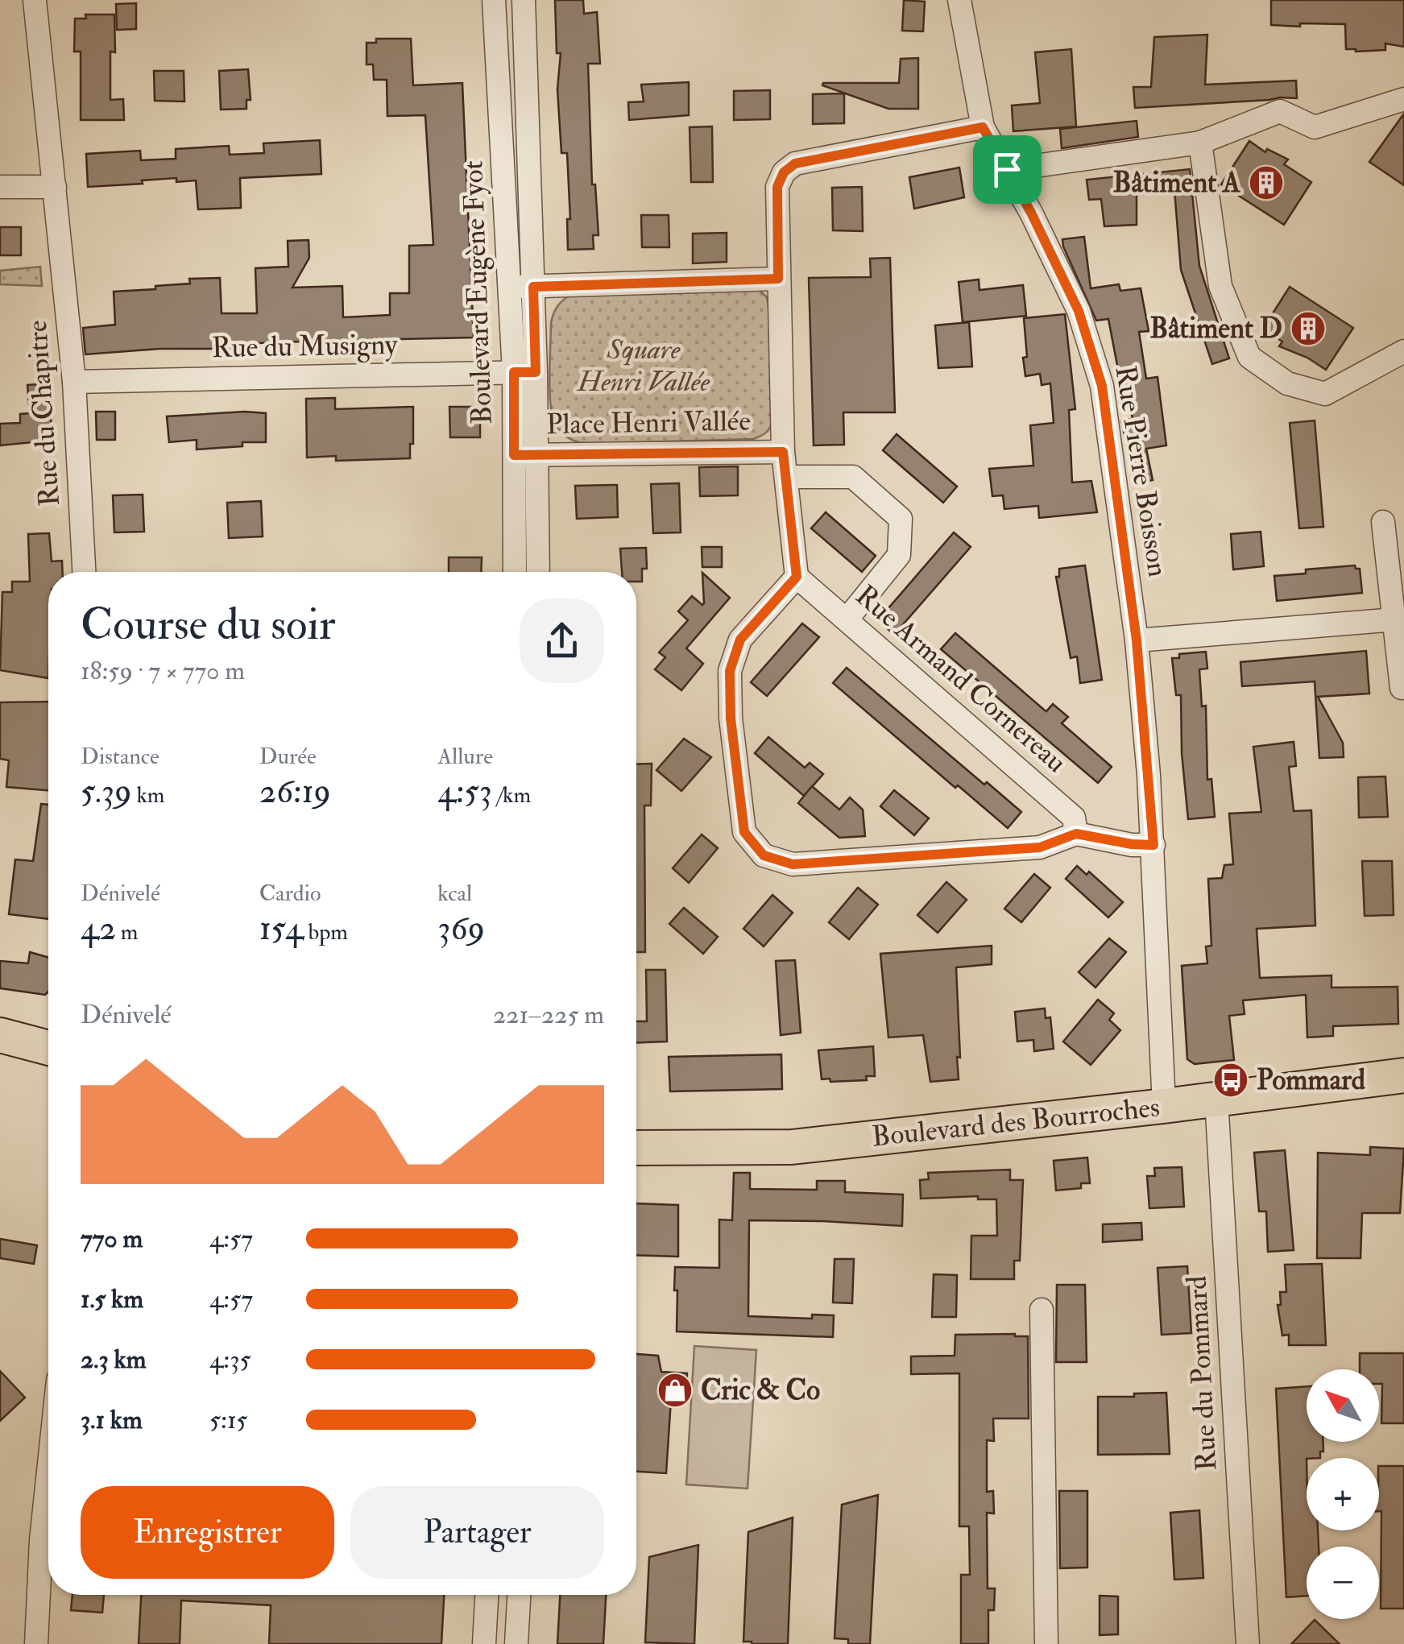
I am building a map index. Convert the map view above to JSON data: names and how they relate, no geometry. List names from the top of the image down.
{
  "streets": {
    "main road": ["Boulevard des Bourroches"],
    "street": [
      "Boulevard Eugène Fyot",
      "Rue du Musigny",
      "Rue du Chapitre",
      "Place Henri Vallée",
      "Rue Pierre Boisson",
      "Rue Armand Cornereau",
      "Rue du Pommard"
    ]
  },
  "crossings": [
    ["Boulevard Eugène Fyot", "Rue du Musigny"],
    ["Boulevard Eugène Fyot", "Place Henri Vallée"],
    ["Rue du Musigny", "Rue du Chapitre"],
    ["Rue Pierre Boisson", "Boulevard des Bourroches"],
    ["Boulevard des Bourroches", "Rue du Pommard"]
  ],
  "parks": ["Square Henri Vallée"],
  "places": {
    "building": ["Bâtiment A", "Bâtiment D"],
    "bus stop": ["Pommard"],
    "shop": ["Cric & Co"]
  },
  "north": "top left",
  "page": {
    "heading": ["Course du soir", "18:59 · 7 × 770 m"],
    "stats": [
      ["Distance", "5.39 km"],
      ["Durée", "26:19"],
      ["Allure", "4:53 /km"],
      ["Dénivelé", "42 m"],
      ["Cardio", "154 bpm"],
      ["kcal", "369"]
    ],
    "chart": ["Dénivelé", "221–225 m"],
    "list": [
      {
        "name": "770 m",
        "note": "4:57"
      },
      {
        "name": "1.5 km",
        "note": "4:57"
      },
      {
        "name": "2.3 km",
        "note": "4:35"
      },
      {
        "name": "3.1 km",
        "note": "5:15"
      }
    ],
    "map_buttons": ["+", "−"],
    "buttons": ["Enregistrer", "Partager"]
  }
}
